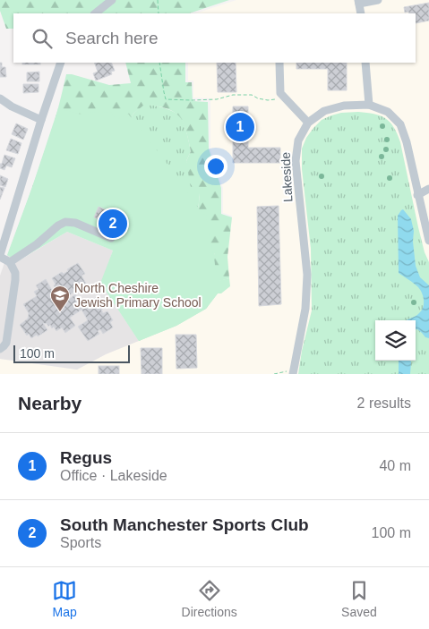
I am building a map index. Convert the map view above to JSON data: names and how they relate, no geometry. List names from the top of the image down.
{
  "streets": {
    "street": ["Lakeside"]
  },
  "places": {
    "school or university": ["North Cheshire Jewish Primary School"]
  },
  "scale_bar": "100 m",
  "page": {
    "search": "Search here",
    "pins": ["1", "2"],
    "scale": "100 m",
    "heading": ["Nearby", "2 results"],
    "list": [
      {
        "mark": "1",
        "name": "Regus",
        "note": "Office · Lakeside",
        "value": "40 m"
      },
      {
        "mark": "2",
        "name": "South Manchester Sports Club",
        "note": "Sports",
        "value": "100 m"
      }
    ],
    "nav": ["Map", "Directions", "Saved"]
  }
}
